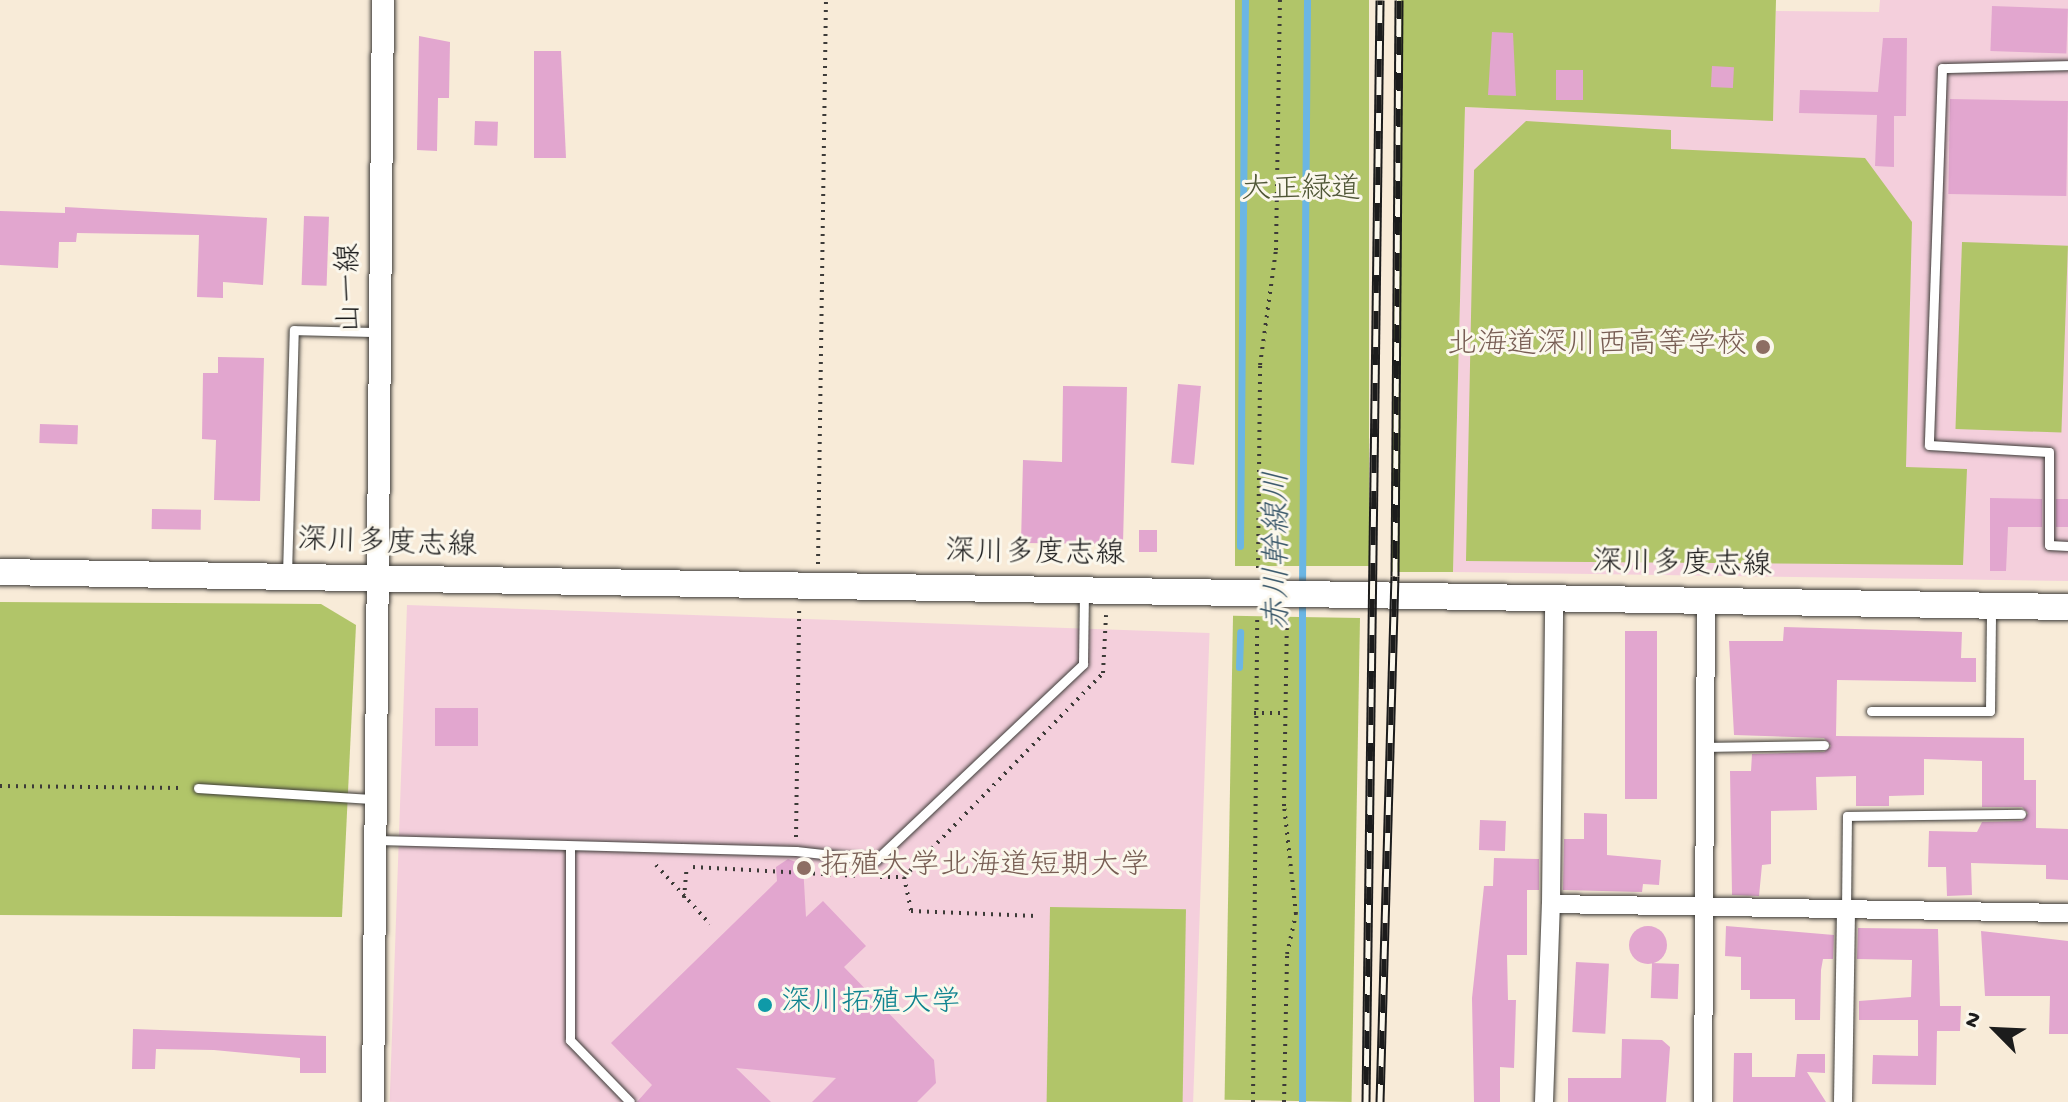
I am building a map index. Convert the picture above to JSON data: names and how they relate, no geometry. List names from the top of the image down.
{
  "streets": {
    "main road": ["深川多度志線"],
    "street": ["山一線"]
  },
  "crossings": [
    ["山一線", "深川多度志線"]
  ],
  "water": ["赤川幹線川"],
  "parks": ["大正緑道"],
  "places": ["北海道深川西高等学校", "拓殖大学北海道短期大学", "深川拓殖大学"],
  "north": "top left"
}
